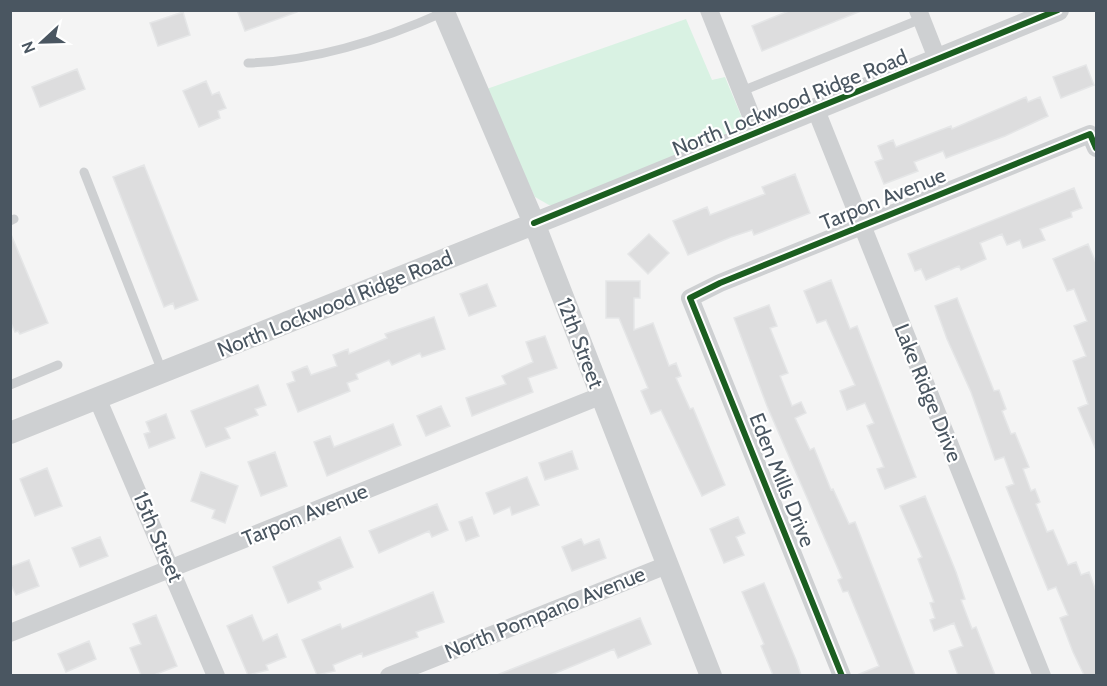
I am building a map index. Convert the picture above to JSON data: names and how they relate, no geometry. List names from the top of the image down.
{
  "streets": {
    "street": [
      "North Lockwood Ridge Road",
      "Tarpon Avenue",
      "12th Street",
      "Lake Ridge Drive",
      "Eden Mills Drive",
      "15th Street",
      "North Pompano Avenue"
    ]
  },
  "crossings": [
    ["North Lockwood Ridge Road", "12th Street"],
    ["North Lockwood Ridge Road", "Lake Ridge Drive"],
    ["North Lockwood Ridge Road", "15th Street"],
    ["Tarpon Avenue", "12th Street"],
    ["Tarpon Avenue", "Lake Ridge Drive"],
    ["Tarpon Avenue", "Eden Mills Drive"],
    ["Tarpon Avenue", "15th Street"],
    ["12th Street", "North Pompano Avenue"]
  ],
  "north": "left"
}
